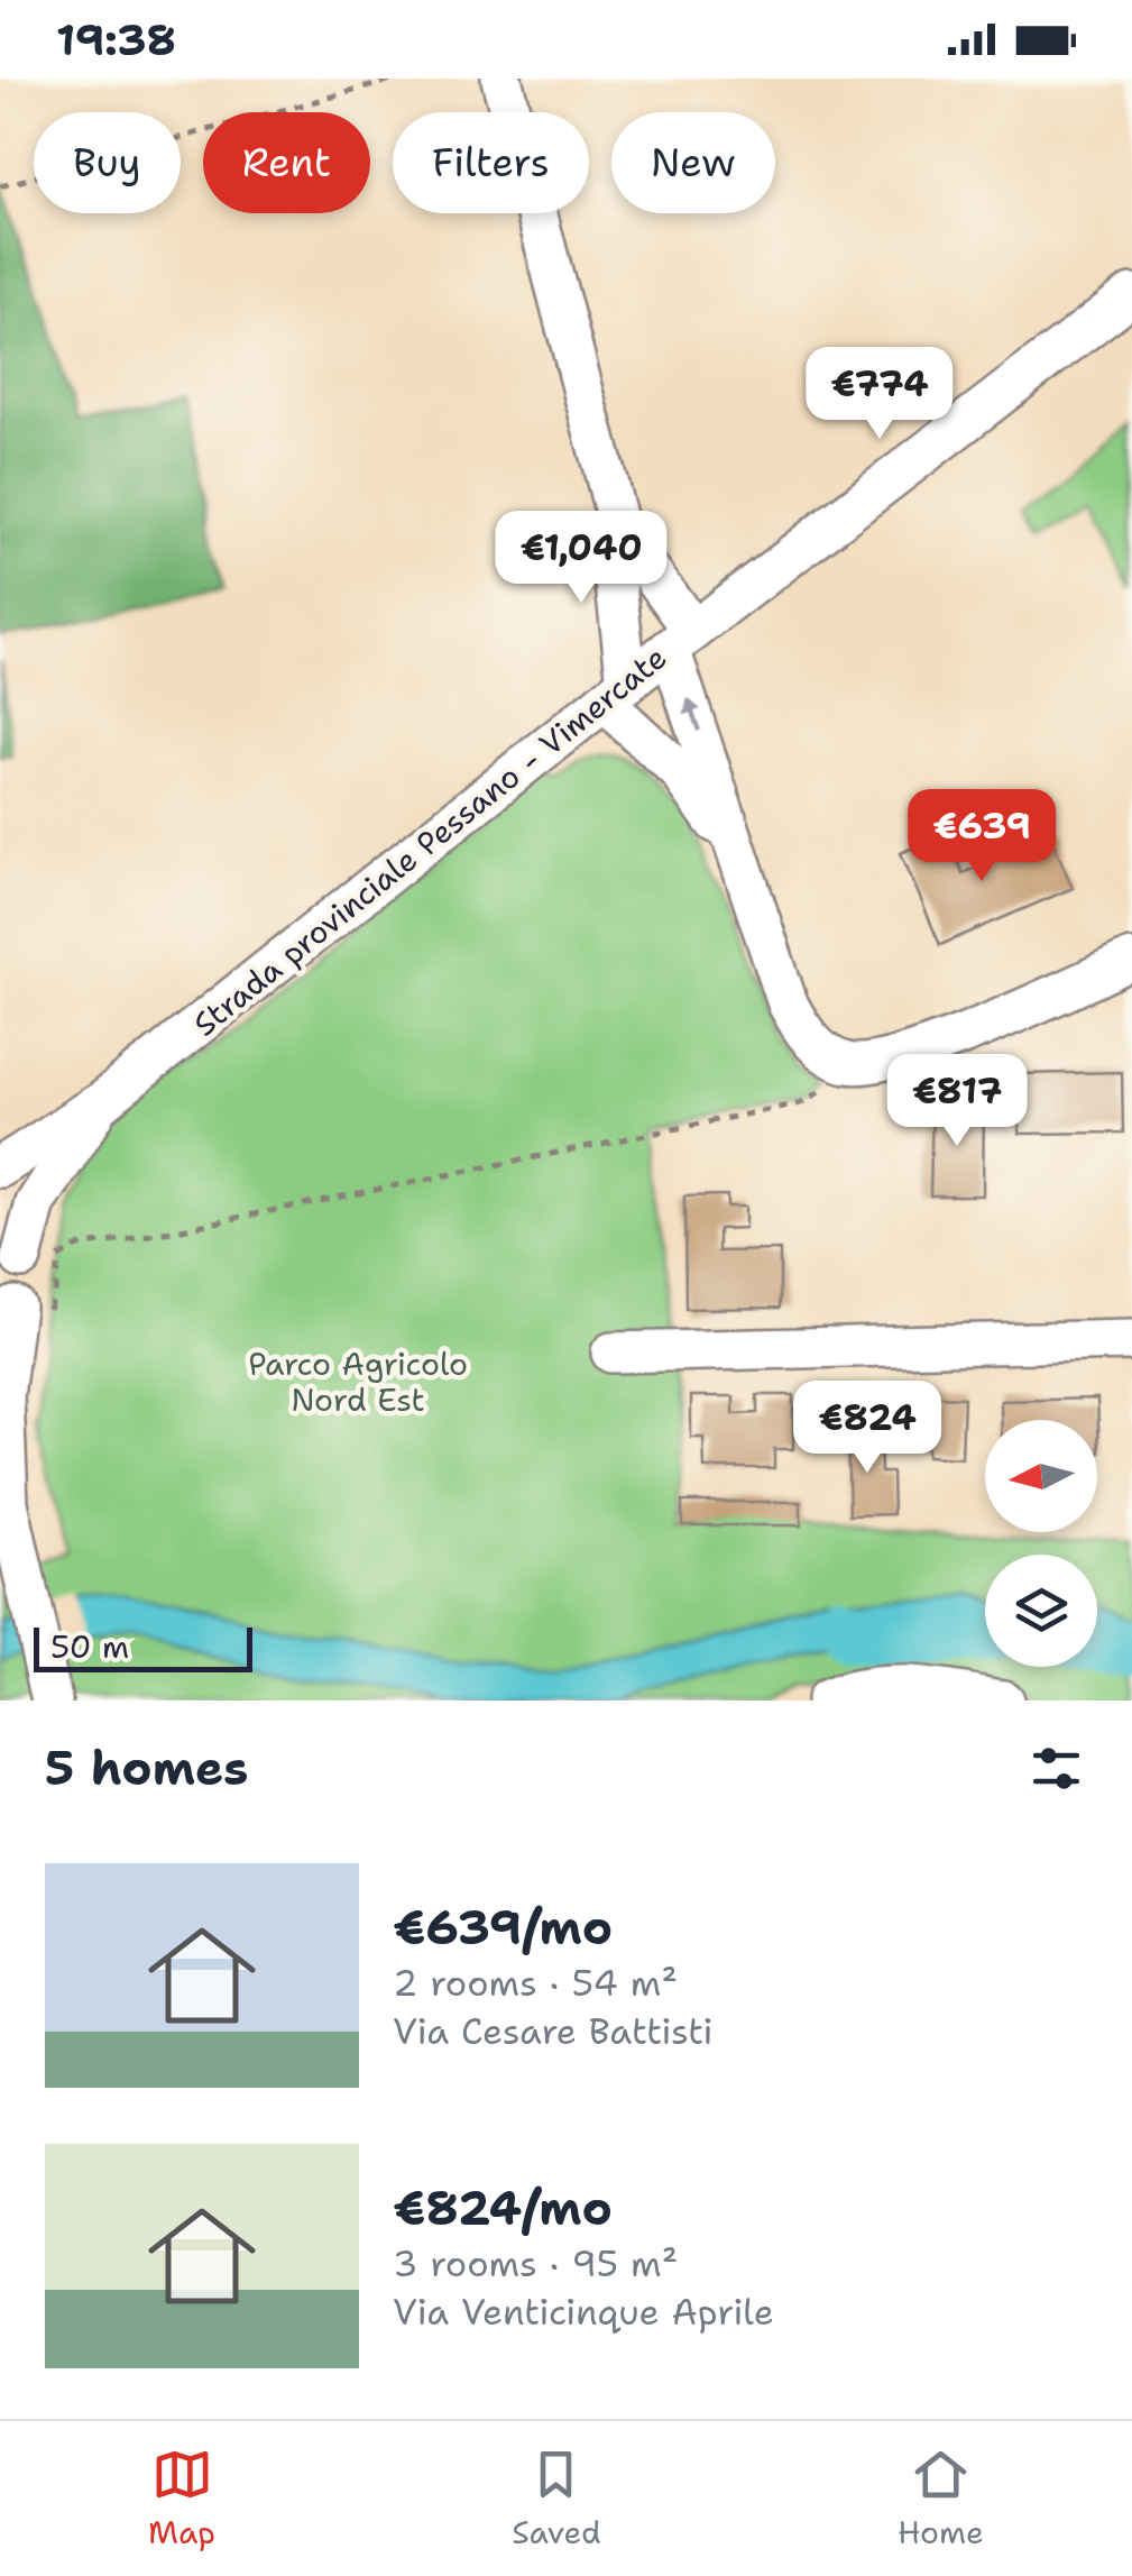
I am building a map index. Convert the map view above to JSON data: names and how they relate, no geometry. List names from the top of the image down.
{
  "streets": {
    "street": ["Strada provinciale Pessano - Vimercate"]
  },
  "parks": ["Parco Agricolo Nord Est"],
  "scale_bar": "50 m",
  "north": "left",
  "page": {
    "status": "19:38",
    "chip": [
      "Buy",
      "Rent",
      "Filters",
      "New"
    ],
    "price": [
      "€774",
      "€1,040",
      "€639",
      "€817",
      "€824"
    ],
    "scale": "50 m",
    "heading": "5 homes",
    "list": [
      {
        "name": "€639/mo",
        "note": "2 rooms · 54 m² · Via Cesare Battisti"
      },
      {
        "name": "€824/mo",
        "note": "3 rooms · 95 m² · Via Venticinque Aprile"
      }
    ],
    "tabs": ["Map", "Saved", "Home"]
  }
}
